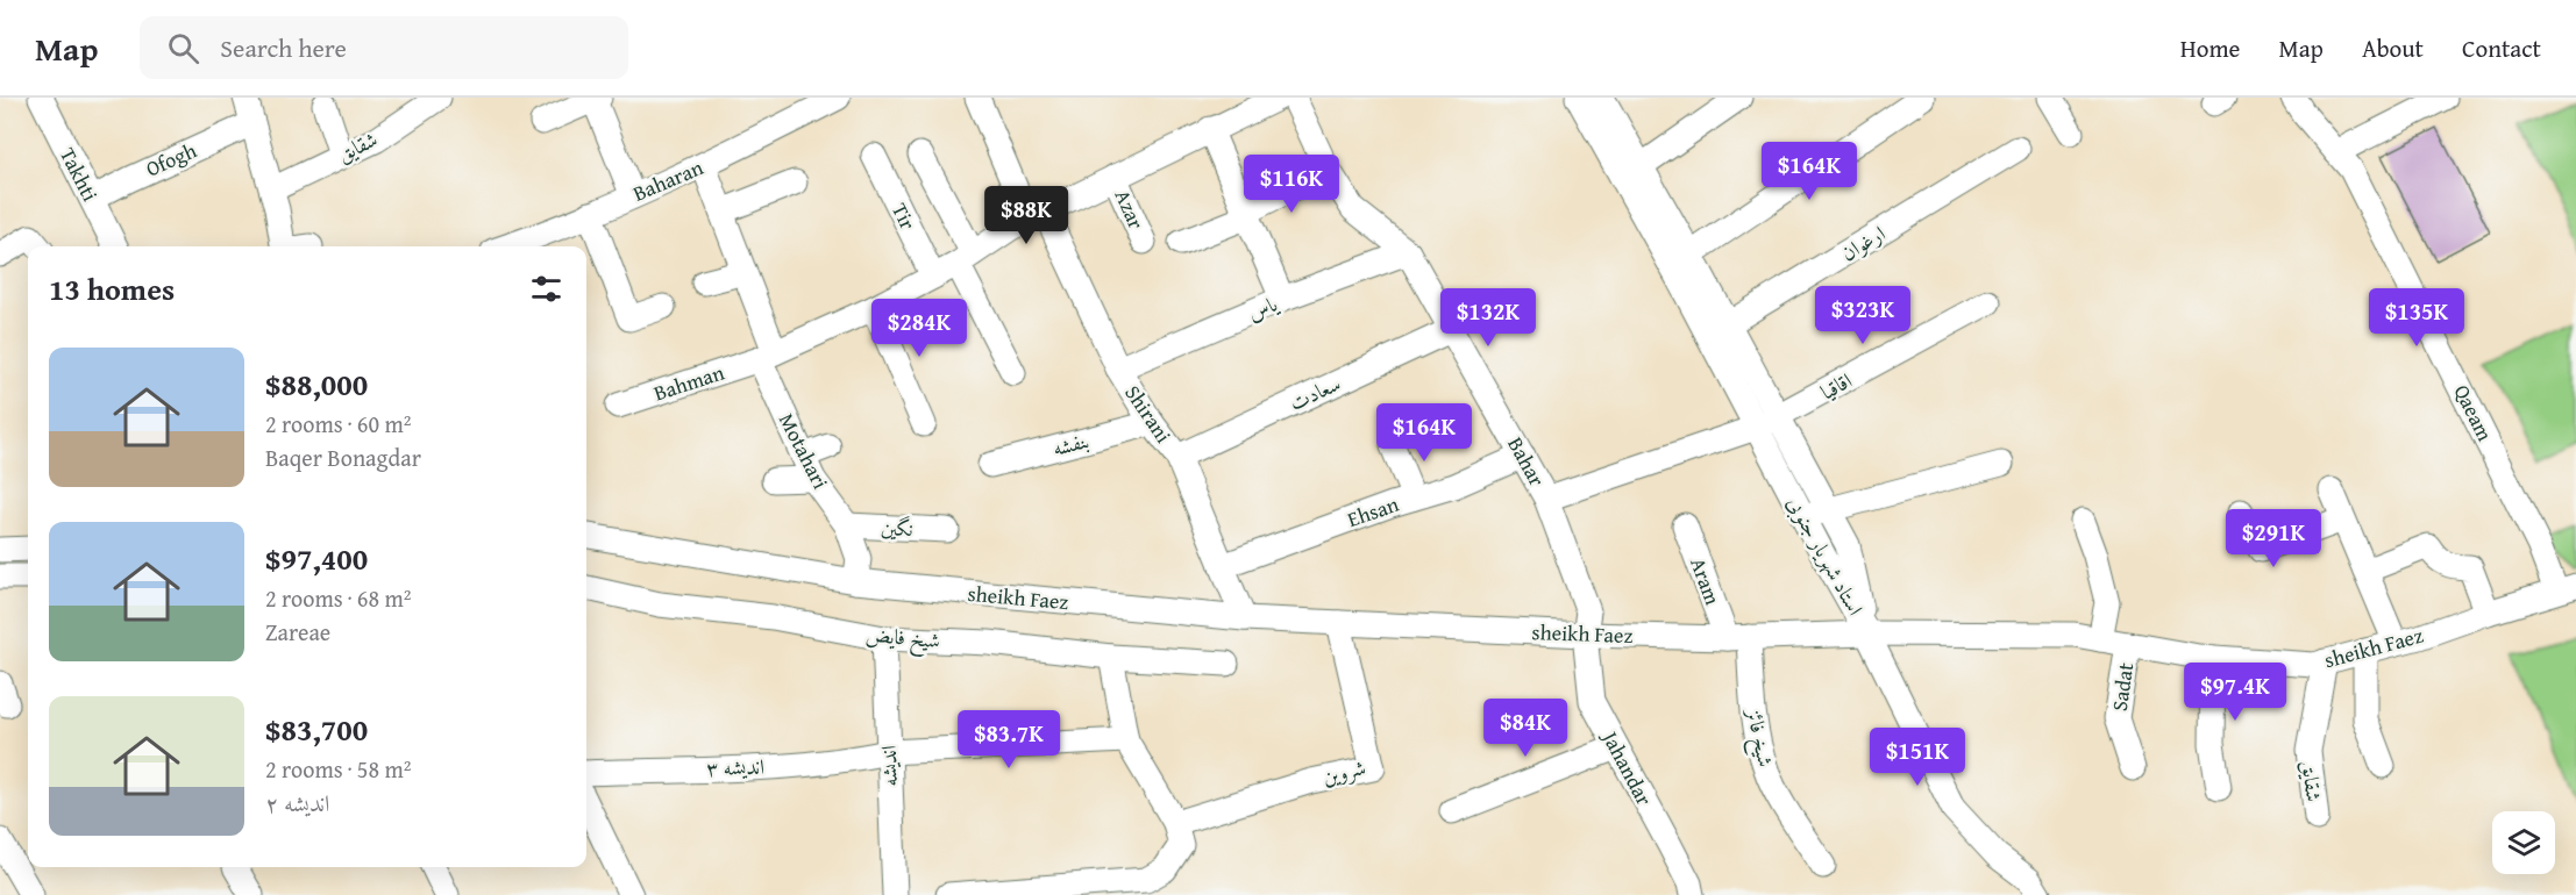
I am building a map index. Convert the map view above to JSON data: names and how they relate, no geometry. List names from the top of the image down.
{
  "streets": {
    "street": [
      "شقایق",
      "Ofogh",
      "Takhti",
      "Baharan",
      "Azar",
      "Tir",
      "ارغوان",
      "یاس",
      "Bahman",
      "اقاقیا",
      "سعادت",
      "Qaeam",
      "Shirani",
      "بنفشه",
      "Motahari",
      "Bahar",
      "Ehsan",
      "نگین",
      "استاد شهریار جنوبی",
      "Aram",
      "sheikh Faez",
      "شیخ فایض",
      "Sadat",
      "شیخ فائز",
      "اندیشه",
      "اندیشه ۳",
      "Jahandar",
      "شروین"
    ]
  },
  "crossings": [
    ["شقایق", "sheikh Faez"],
    ["Ofogh", "Takhti"],
    ["Baharan", "Motahari"],
    ["Azar", "Bahman"],
    ["Tir", "Bahman"],
    ["ارغوان", "استاد شهریار جنوبی"],
    ["یاس", "Shirani"],
    ["یاس", "Bahar"],
    ["Bahman", "Shirani"],
    ["Bahman", "Motahari"],
    ["اقاقیا", "Bahar"],
    ["اقاقیا", "استاد شهریار جنوبی"],
    ["سعادت", "Shirani"],
    ["سعادت", "Bahar"],
    ["Qaeam", "sheikh Faez"],
    ["Shirani", "بنفشه"],
    ["Shirani", "Ehsan"],
    ["Shirani", "sheikh Faez"],
    ["Motahari", "نگین"],
    ["Motahari", "sheikh Faez"],
    ["Bahar", "Ehsan"],
    ["Bahar", "sheikh Faez"],
    ["Bahar", "Jahandar"],
    ["استاد شهریار جنوبی", "sheikh Faez"],
    ["Aram", "sheikh Faez"],
    ["Aram", "شیخ فائز"],
    ["sheikh Faez", "Sadat"],
    ["sheikh Faez", "شیخ فائز"],
    ["sheikh Faez", "Jahandar"],
    ["sheikh Faez", "شروین"],
    ["شیخ فایض", "اندیشه"],
    ["اندیشه", "اندیشه ۳"]
  ],
  "page": {
    "header": "Map",
    "search": "Search here",
    "nav": [
      "Home",
      "Map",
      "About",
      "Contact"
    ],
    "price": [
      "$164K",
      "$116K",
      "$88K",
      "$323K",
      "$132K",
      "$135K",
      "$284K",
      "$164K",
      "$291K",
      "$97.4K",
      "$84K",
      "$83.7K",
      "$151K"
    ],
    "heading": "13 homes",
    "list": [
      {
        "name": "$88,000",
        "note": "2 rooms · 60 m² · Baqer Bonagdar"
      },
      {
        "name": "$97,400",
        "note": "2 rooms · 68 m² · Zareae"
      },
      {
        "name": "$83,700",
        "note": "2 rooms · 58 m² · اندیشه ۲"
      }
    ]
  }
}
